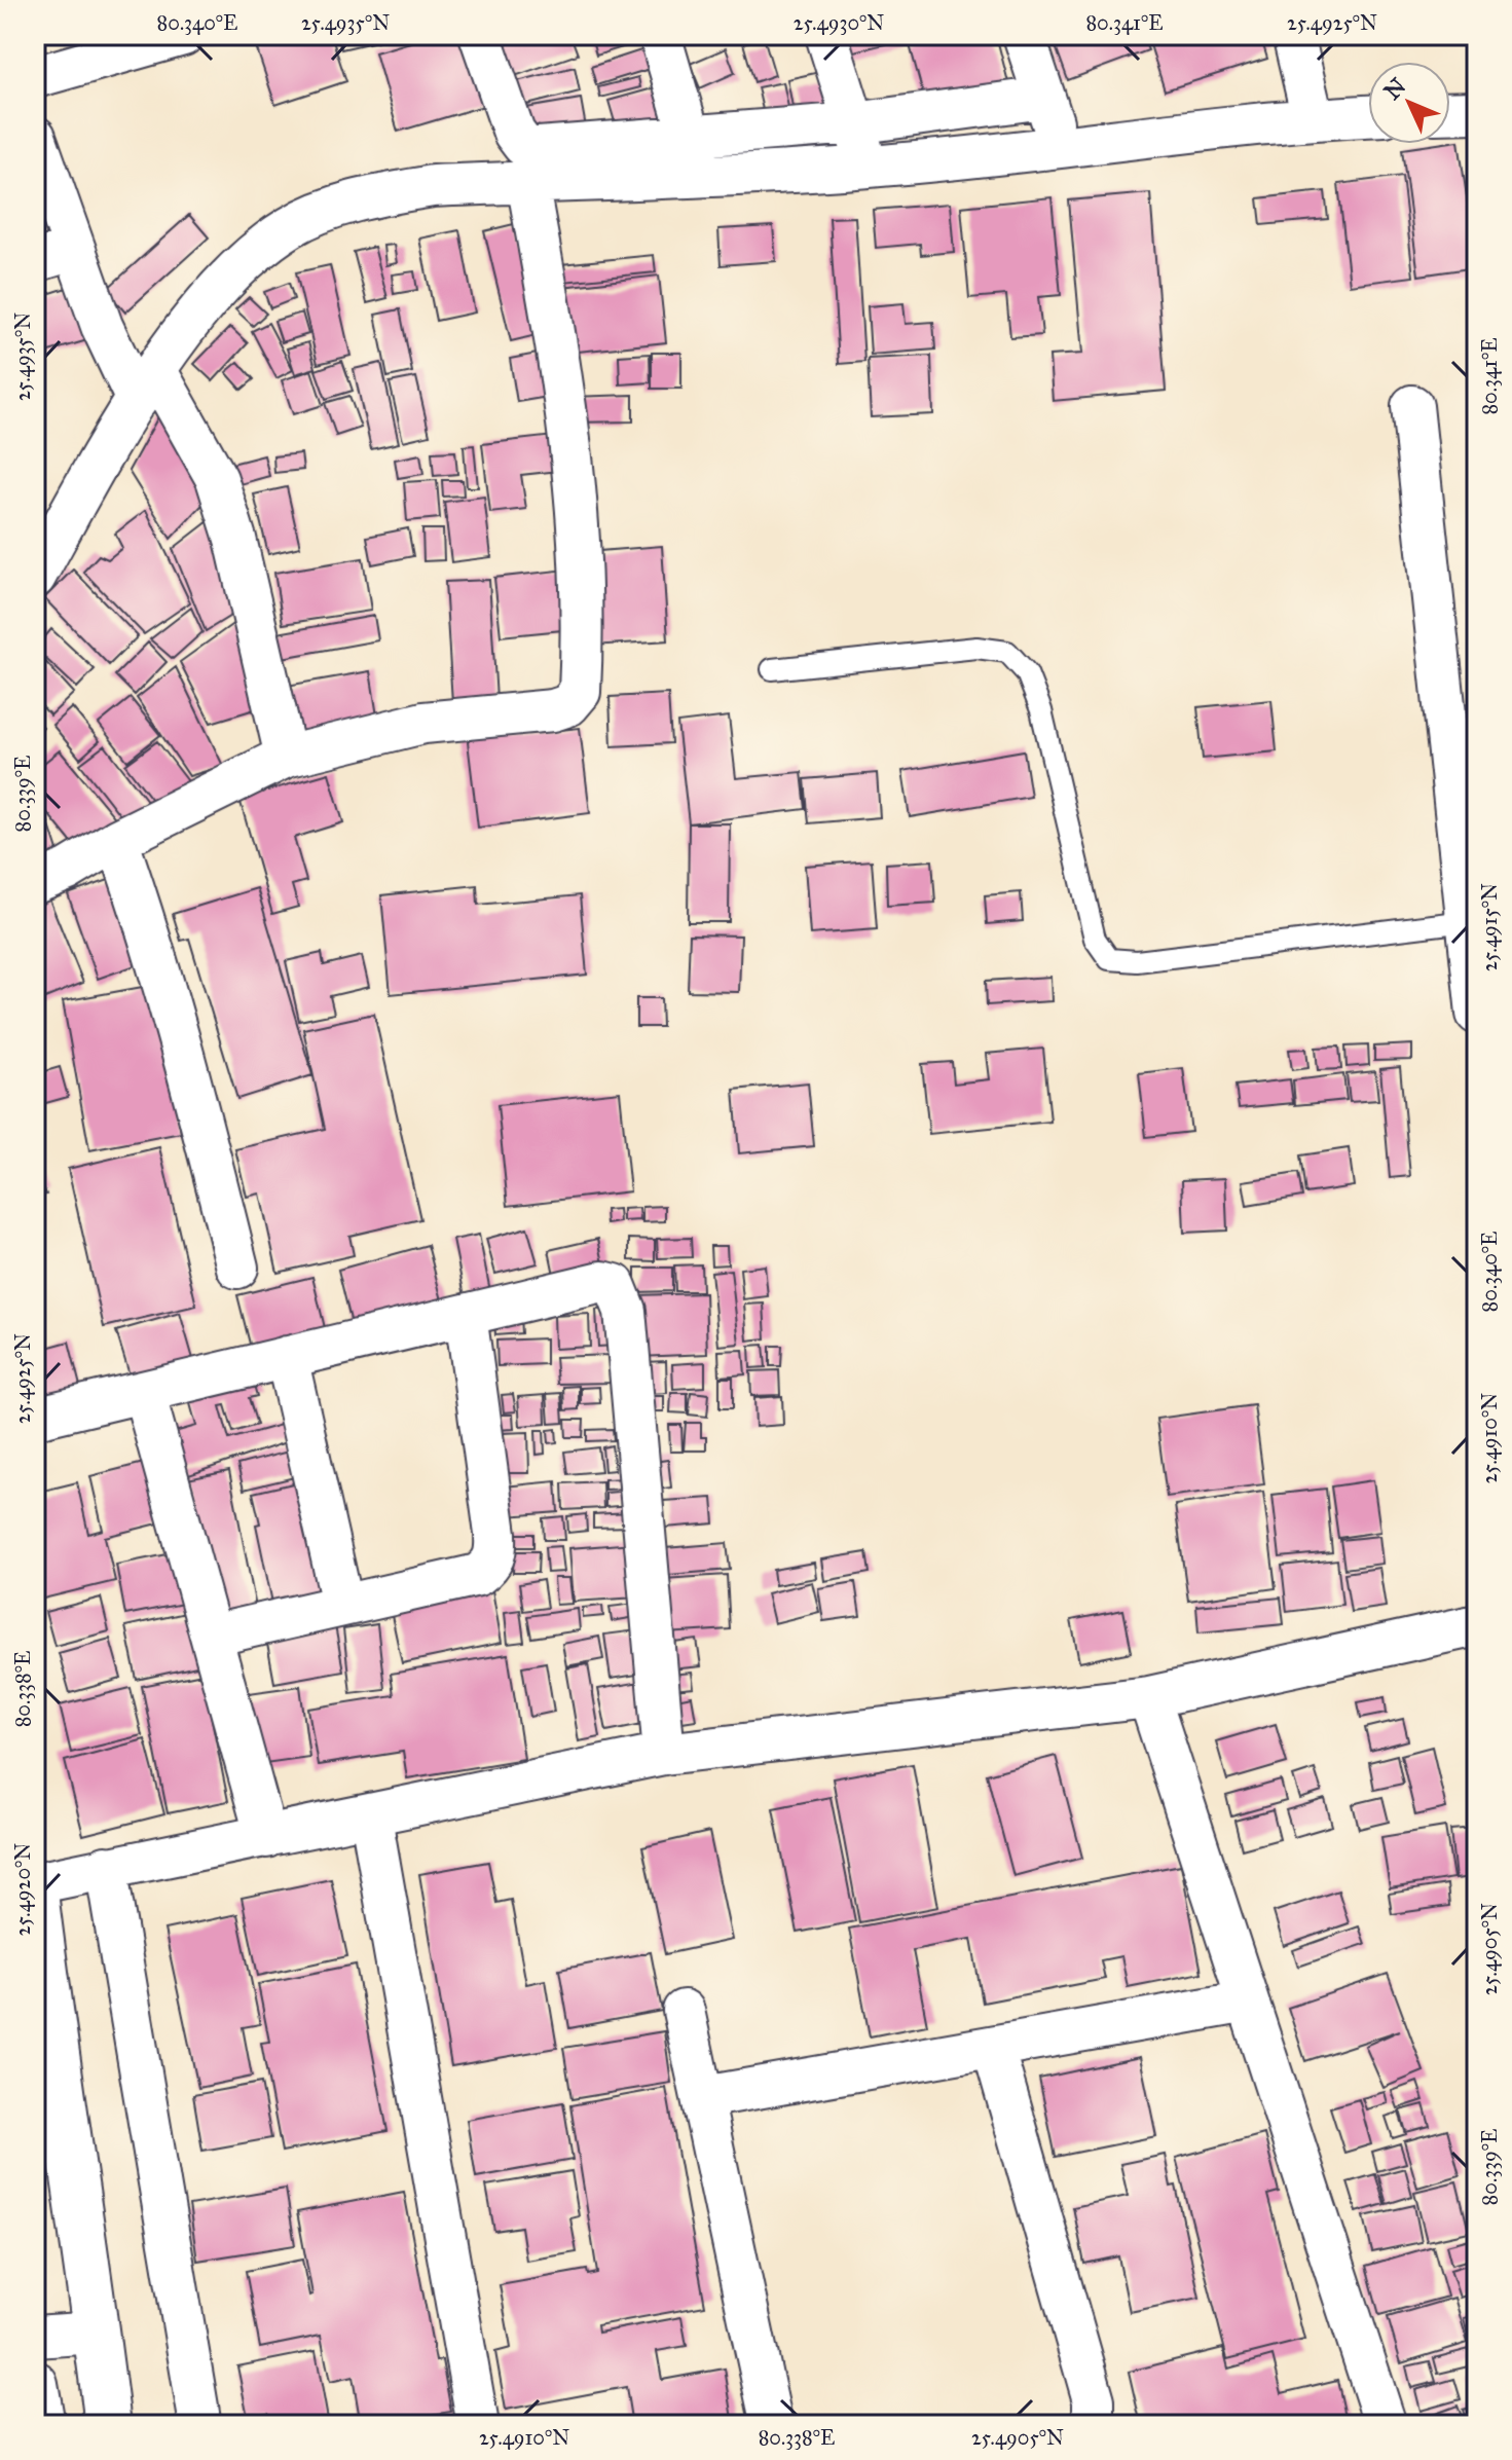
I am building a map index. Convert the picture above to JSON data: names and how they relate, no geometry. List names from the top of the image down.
{
  "north": "top left",
  "coordinates": [
    "80.340°E",
    "25.4935°N",
    "25.4930°N",
    "80.341°E",
    "25.4925°N",
    "80.339°E",
    "25.4915°N",
    "25.4910°N",
    "80.338°E",
    "25.4920°N",
    "25.4905°N"
  ]
}
